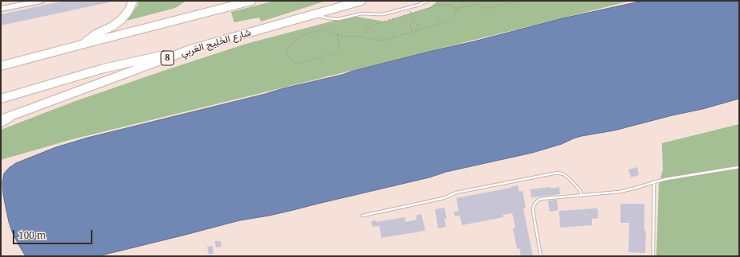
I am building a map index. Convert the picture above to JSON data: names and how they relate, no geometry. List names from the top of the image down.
{
  "streets": {
    "highway": ["شارع الخَلِيج العَربِي", "8"]
  },
  "scale_bar": "100 m"
}
